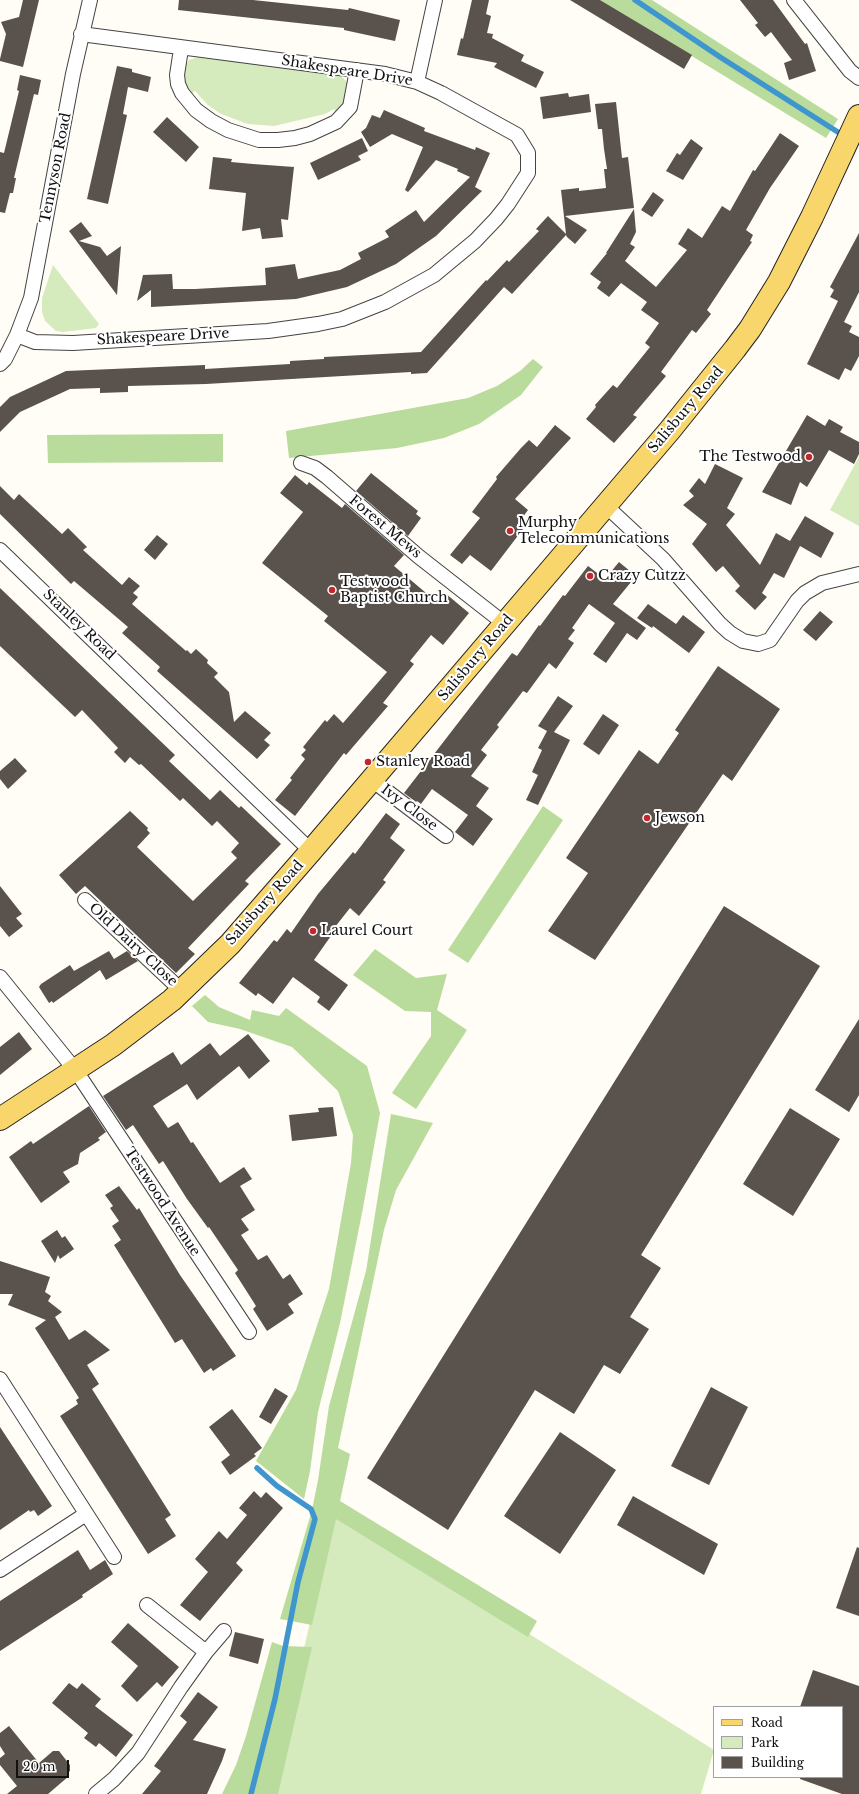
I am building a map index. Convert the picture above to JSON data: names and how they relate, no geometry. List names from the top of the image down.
{
  "streets": {
    "main road": ["Salisbury Road"],
    "street": [
      "Shakespeare Drive",
      "Tennyson Road",
      "Forest Mews",
      "Stanley Road",
      "Ivy Close",
      "Old Dairy Close",
      "Testwood Avenue"
    ]
  },
  "crossings": [
    ["Shakespeare Drive", "Tennyson Road"],
    ["Salisbury Road", "Forest Mews"],
    ["Salisbury Road", "Stanley Road"],
    ["Salisbury Road", "Ivy Close"],
    ["Salisbury Road", "Old Dairy Close"],
    ["Salisbury Road", "Testwood Avenue"]
  ],
  "places": [
    "The Testwood",
    "Murphy Telecommunications",
    "Crazy Cutzz",
    "Testwood Baptist Church",
    "Stanley Road",
    "Jewson",
    "Laurel Court"
  ],
  "legend": ["Road", "Park", "Building"],
  "scale_bar": "20 m"
}
